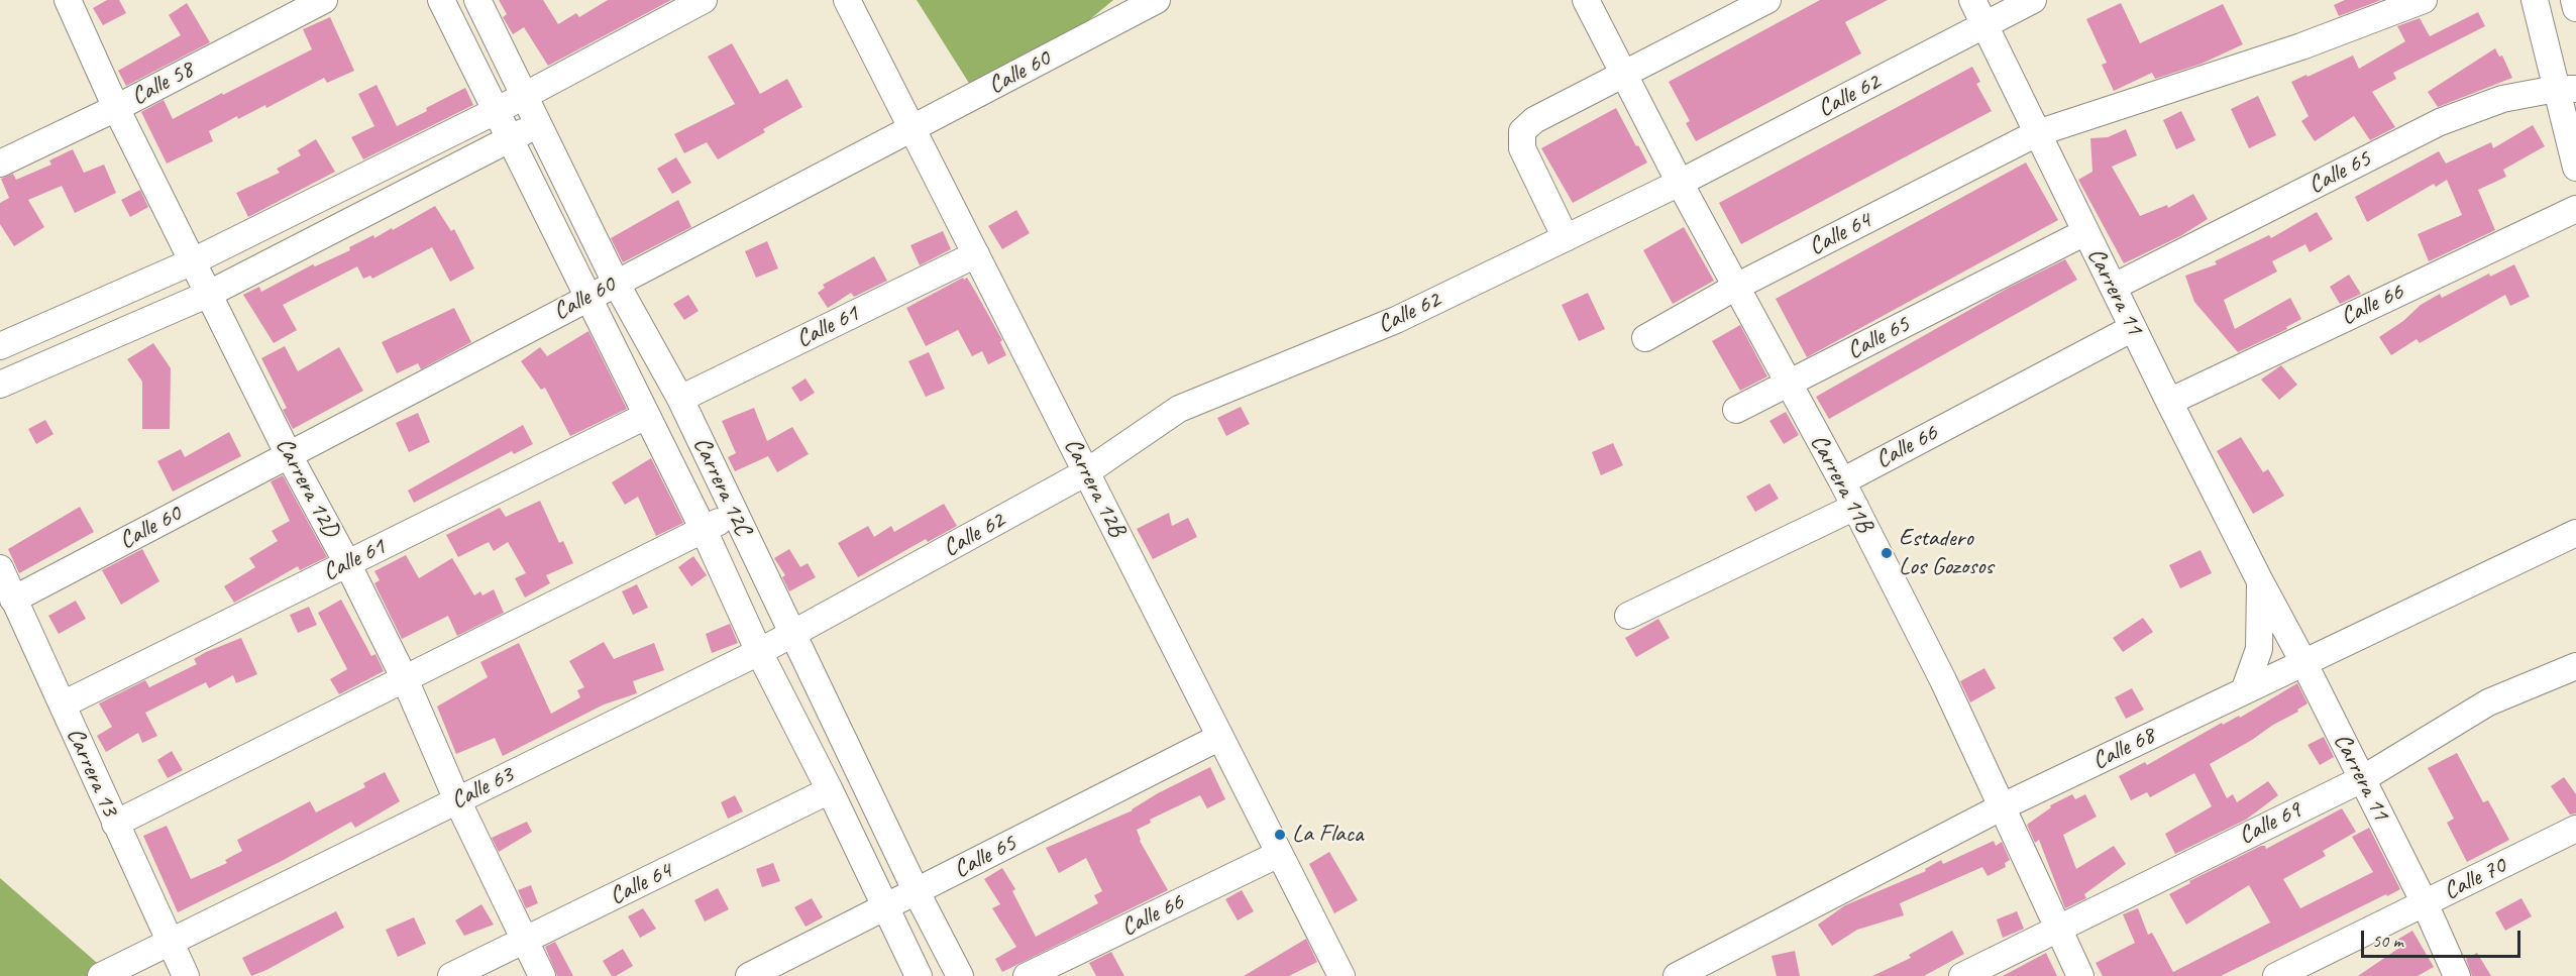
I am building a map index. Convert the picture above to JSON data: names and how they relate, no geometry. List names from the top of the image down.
{
  "streets": {
    "street": [
      "Calle 60",
      "Calle 58",
      "Calle 62",
      "Calle 65",
      "Calle 64",
      "Carrera 11",
      "Calle 66",
      "Calle 61",
      "Carrera 11B",
      "Carrera 12C",
      "Carrera 12D",
      "Carrera 12B",
      "Calle 68",
      "Carrera 13",
      "Calle 63",
      "Calle 69",
      "Calle 70"
    ]
  },
  "crossings": [
    ["Calle 60", "Carrera 12C"],
    ["Calle 60", "Carrera 12D"],
    ["Calle 60", "Carrera 12B"],
    ["Calle 60", "Carrera 13"],
    ["Calle 58", "Carrera 12D"],
    ["Calle 62", "Carrera 11"],
    ["Calle 62", "Carrera 11B"],
    ["Calle 62", "Carrera 12C"],
    ["Calle 62", "Carrera 12B"],
    ["Calle 62", "Calle 63"],
    ["Calle 65", "Carrera 11"],
    ["Calle 65", "Carrera 11B"],
    ["Calle 65", "Carrera 12C"],
    ["Calle 65", "Carrera 12B"],
    ["Calle 64", "Carrera 11"],
    ["Calle 64", "Carrera 11B"],
    ["Calle 64", "Carrera 12C"],
    ["Calle 64", "Carrera 12D"],
    ["Carrera 11", "Calle 66"],
    ["Carrera 11", "Calle 68"],
    ["Carrera 11", "Calle 69"],
    ["Carrera 11", "Calle 70"],
    ["Calle 66", "Carrera 11B"],
    ["Calle 66", "Carrera 12B"],
    ["Calle 61", "Carrera 12C"],
    ["Calle 61", "Carrera 12D"],
    ["Calle 61", "Carrera 12B"],
    ["Calle 61", "Carrera 13"],
    ["Carrera 11B", "Calle 68"],
    ["Carrera 11B", "Calle 69"],
    ["Carrera 12C", "Calle 63"],
    ["Carrera 12D", "Calle 63"],
    ["Carrera 13", "Calle 63"]
  ],
  "places": ["Estadero Los Gozosos", "La Flaca"],
  "scale_bar": "50 m"
}
